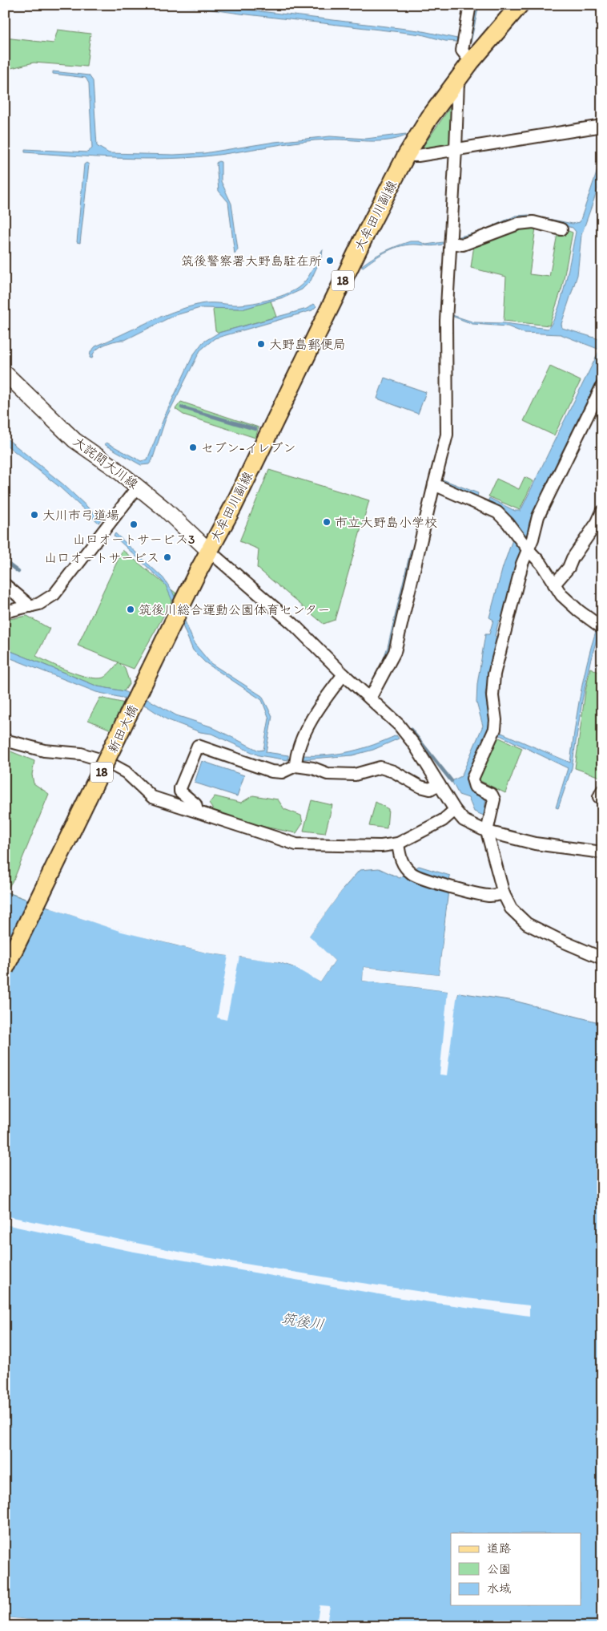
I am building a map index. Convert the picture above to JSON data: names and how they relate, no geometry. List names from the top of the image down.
{
  "streets": {
    "main road": [
      "大牟田川副線",
      "18",
      "大詫間大川線",
      "新田大橋"
    ]
  },
  "crossings": [
    ["大牟田川副線", "大詫間大川線"],
    ["大牟田川副線", "新田大橋"]
  ],
  "water": ["筑後川"],
  "places": [
    "筑後警察署大野島駐在所",
    "大野島郵便局",
    "セブン-イレブン",
    "大川市弓道場",
    "市立大野島小学校",
    "山口オートサービス3",
    "山口オートサービス",
    "筑後川総合運動公園体育センター"
  ],
  "legend": ["道路", "公園", "水域"]
}
